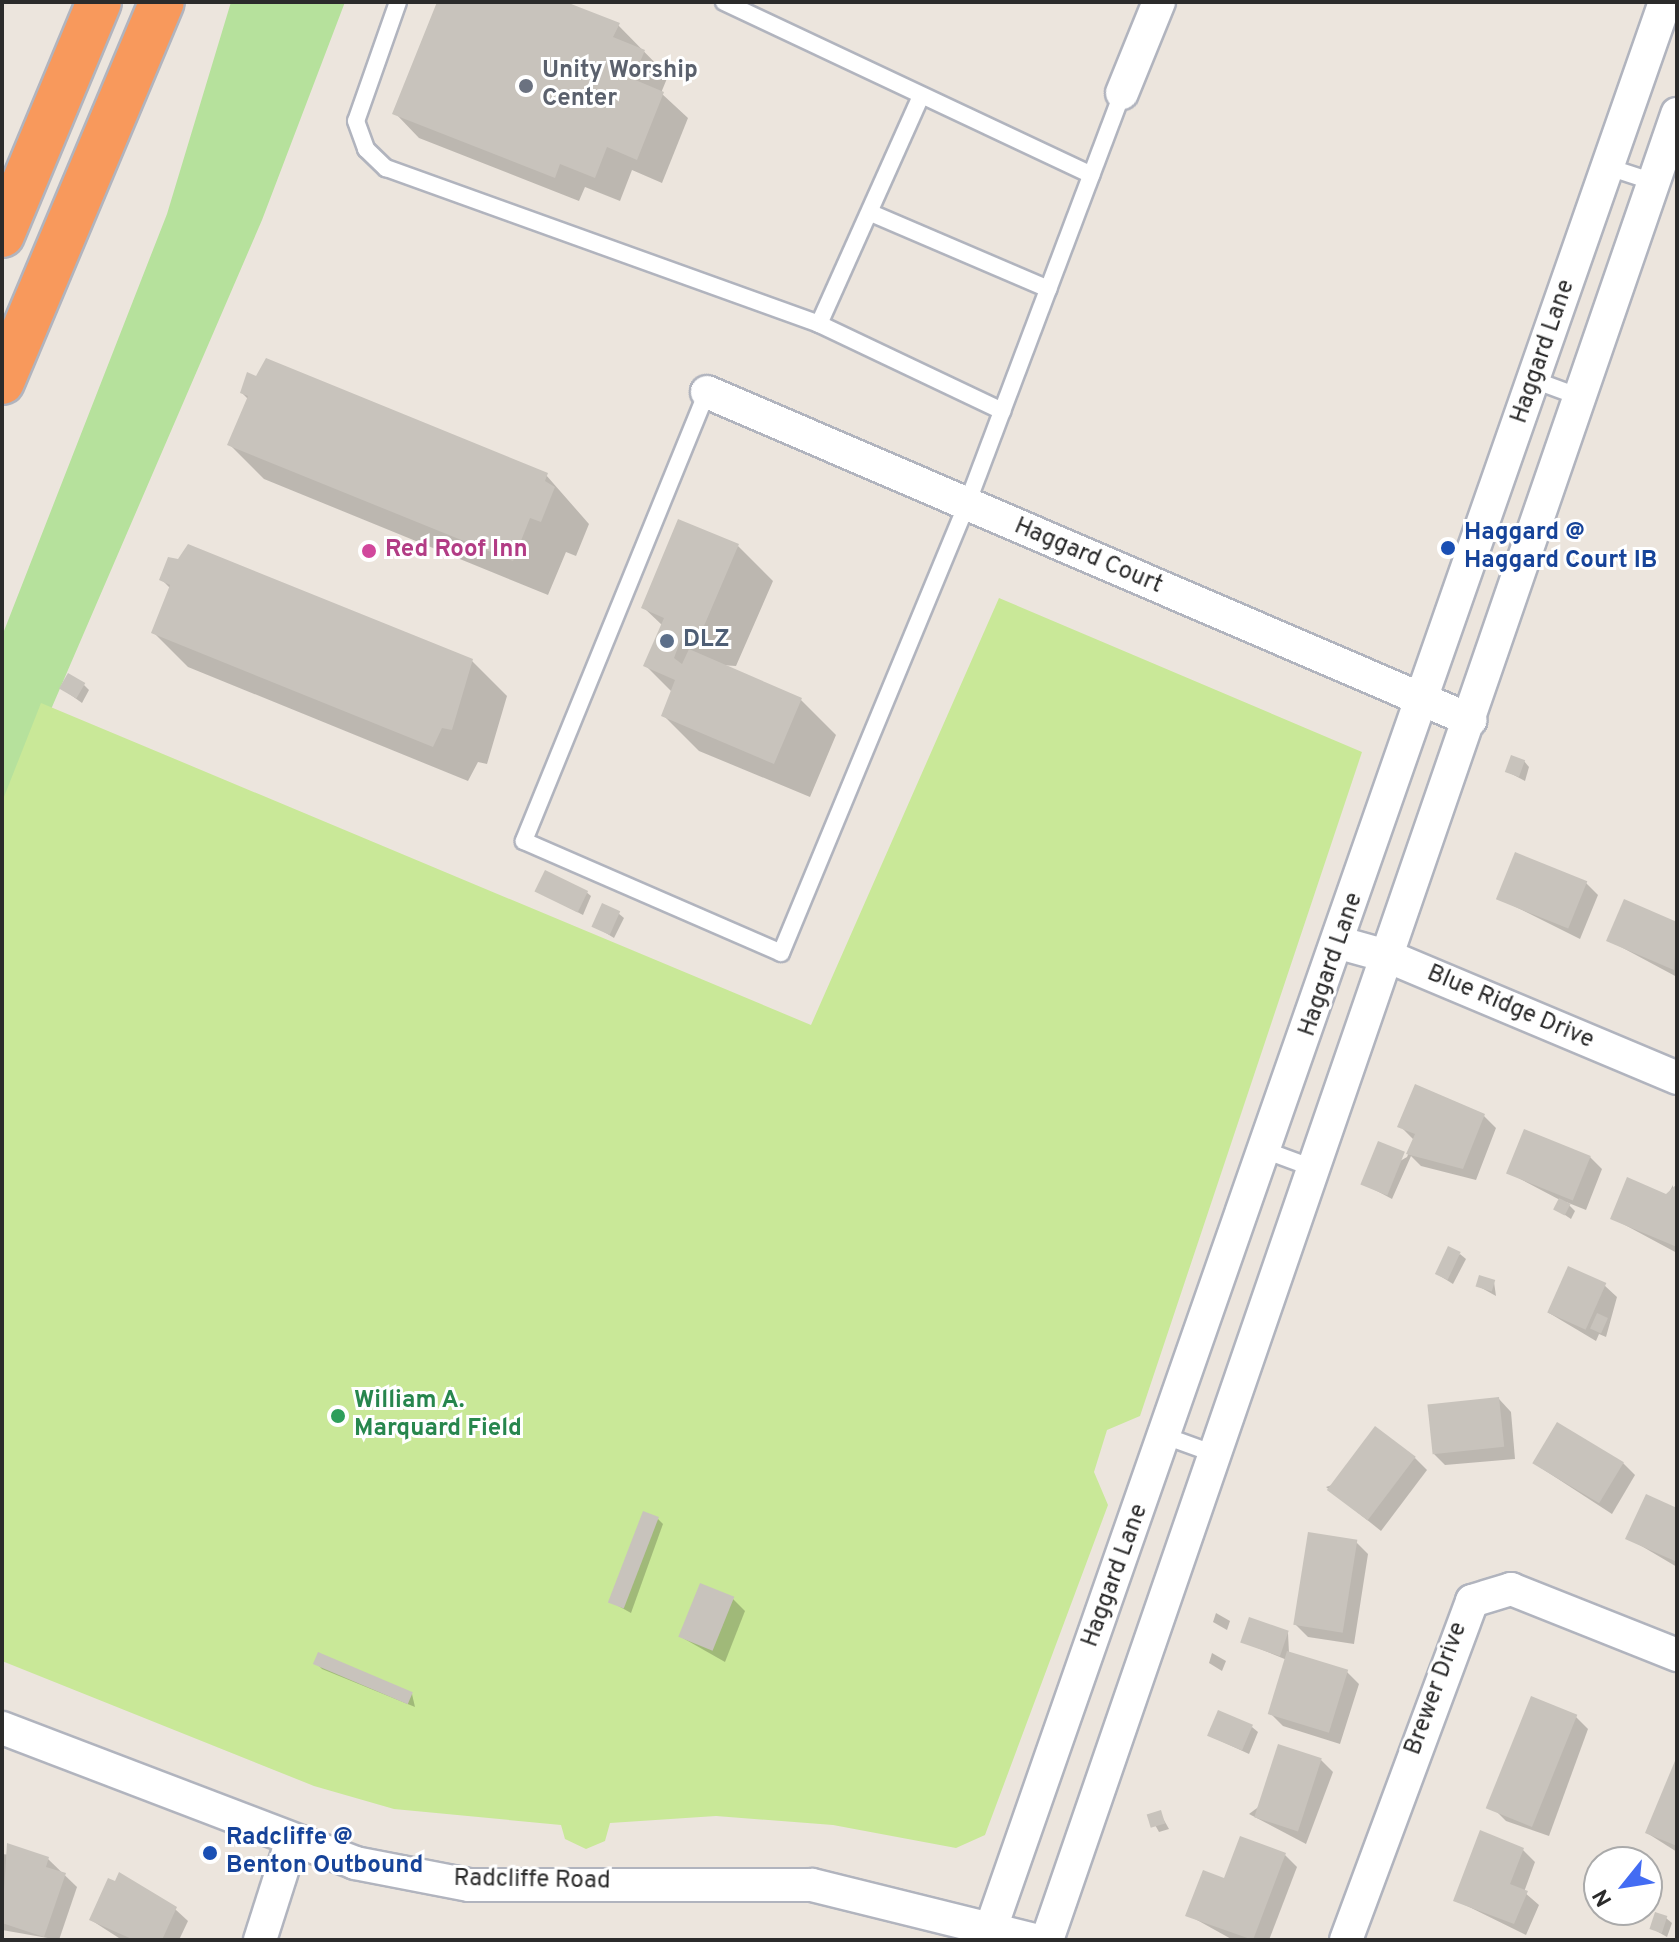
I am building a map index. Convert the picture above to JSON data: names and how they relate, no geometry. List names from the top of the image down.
{
  "streets": {
    "street": [
      "Haggard Lane",
      "Haggard Court",
      "Blue Ridge Drive",
      "Brewer Drive",
      "Radcliffe Road"
    ]
  },
  "crossings": [
    ["Haggard Lane", "Haggard Court"],
    ["Haggard Lane", "Blue Ridge Drive"],
    ["Haggard Lane", "Radcliffe Road"]
  ],
  "places": [
    "Unity Worship Center",
    "Haggard @ Haggard Court IB",
    "Red Roof Inn",
    "DLZ",
    "William A. Marquard Field",
    "Radcliffe @ Benton Outbound"
  ],
  "north": "bottom left"
}
